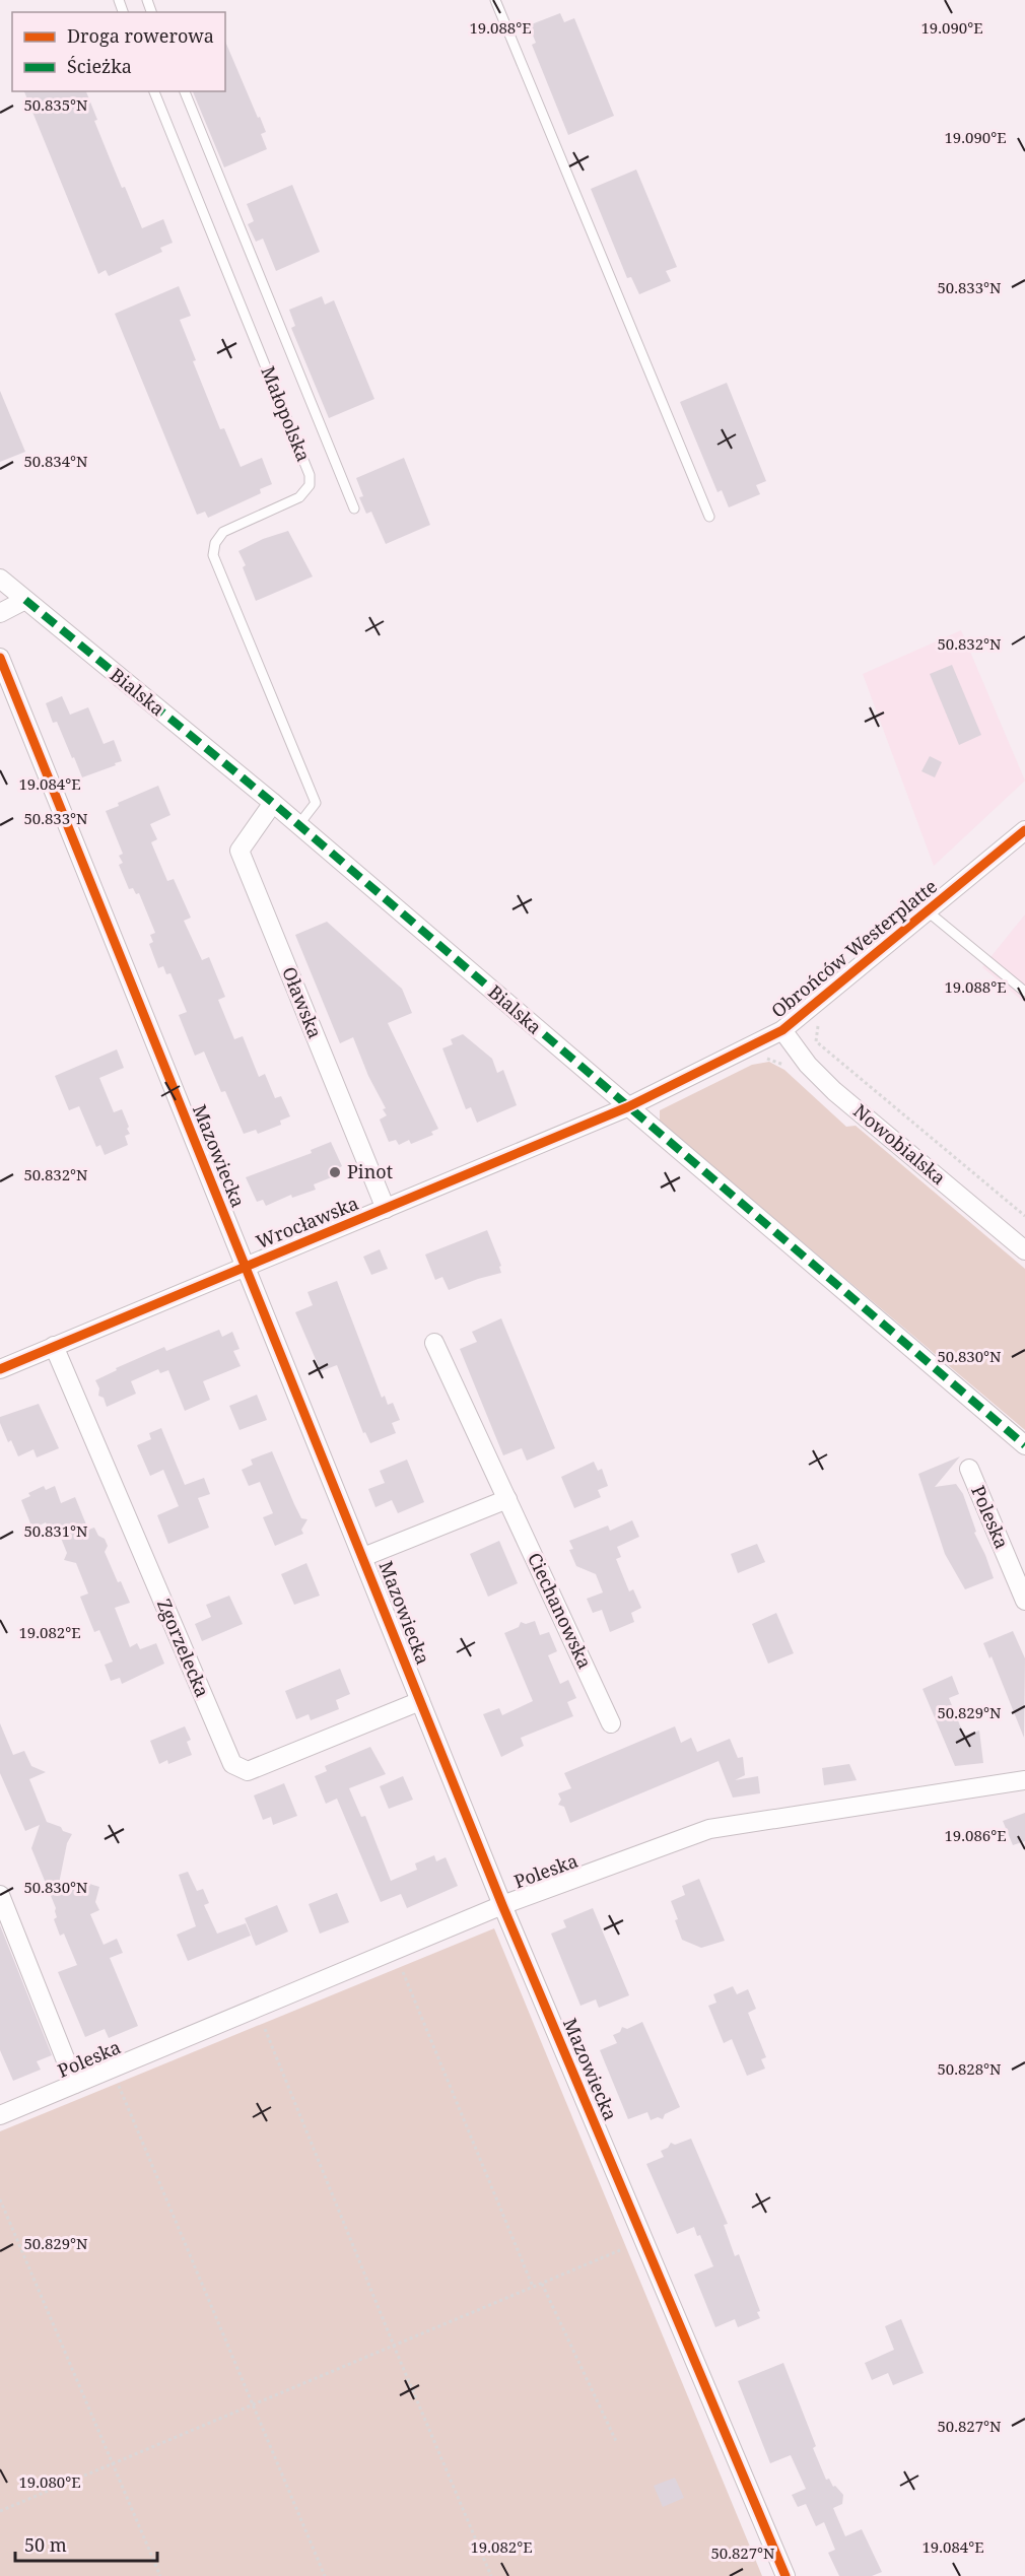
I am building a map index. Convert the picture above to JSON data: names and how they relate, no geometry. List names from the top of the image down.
{
  "streets": {
    "street": [
      "Bialska",
      "Obrońców Westerplatte",
      "Oławska",
      "Nowobialska",
      "Mazowiecka",
      "Wrocławska",
      "Poleska",
      "Ciechanowska",
      "Zgorzelecka"
    ],
    "lane": ["Małopolska"]
  },
  "crossings": [
    ["Małopolska", "Bialska"],
    ["Bialska", "Obrońców Westerplatte"],
    ["Bialska", "Oławska"],
    ["Bialska", "Wrocławska"],
    ["Obrońców Westerplatte", "Nowobialska"],
    ["Obrońców Westerplatte", "Wrocławska"],
    ["Oławska", "Wrocławska"],
    ["Mazowiecka", "Wrocławska"],
    ["Mazowiecka", "Poleska"],
    ["Mazowiecka", "Zgorzelecka"],
    ["Wrocławska", "Zgorzelecka"]
  ],
  "places": ["Pinot"],
  "legend": ["Droga rowerowa", "Ścieżka"],
  "scale_bar": "50 m",
  "coordinates": [
    "19.088°E",
    "19.090°E",
    "50.835°N",
    "50.833°N",
    "50.834°N",
    "50.832°N",
    "19.084°E",
    "50.830°N",
    "50.831°N",
    "19.082°E",
    "50.829°N",
    "19.086°E",
    "50.828°N",
    "50.827°N",
    "19.080°E"
  ]
}
